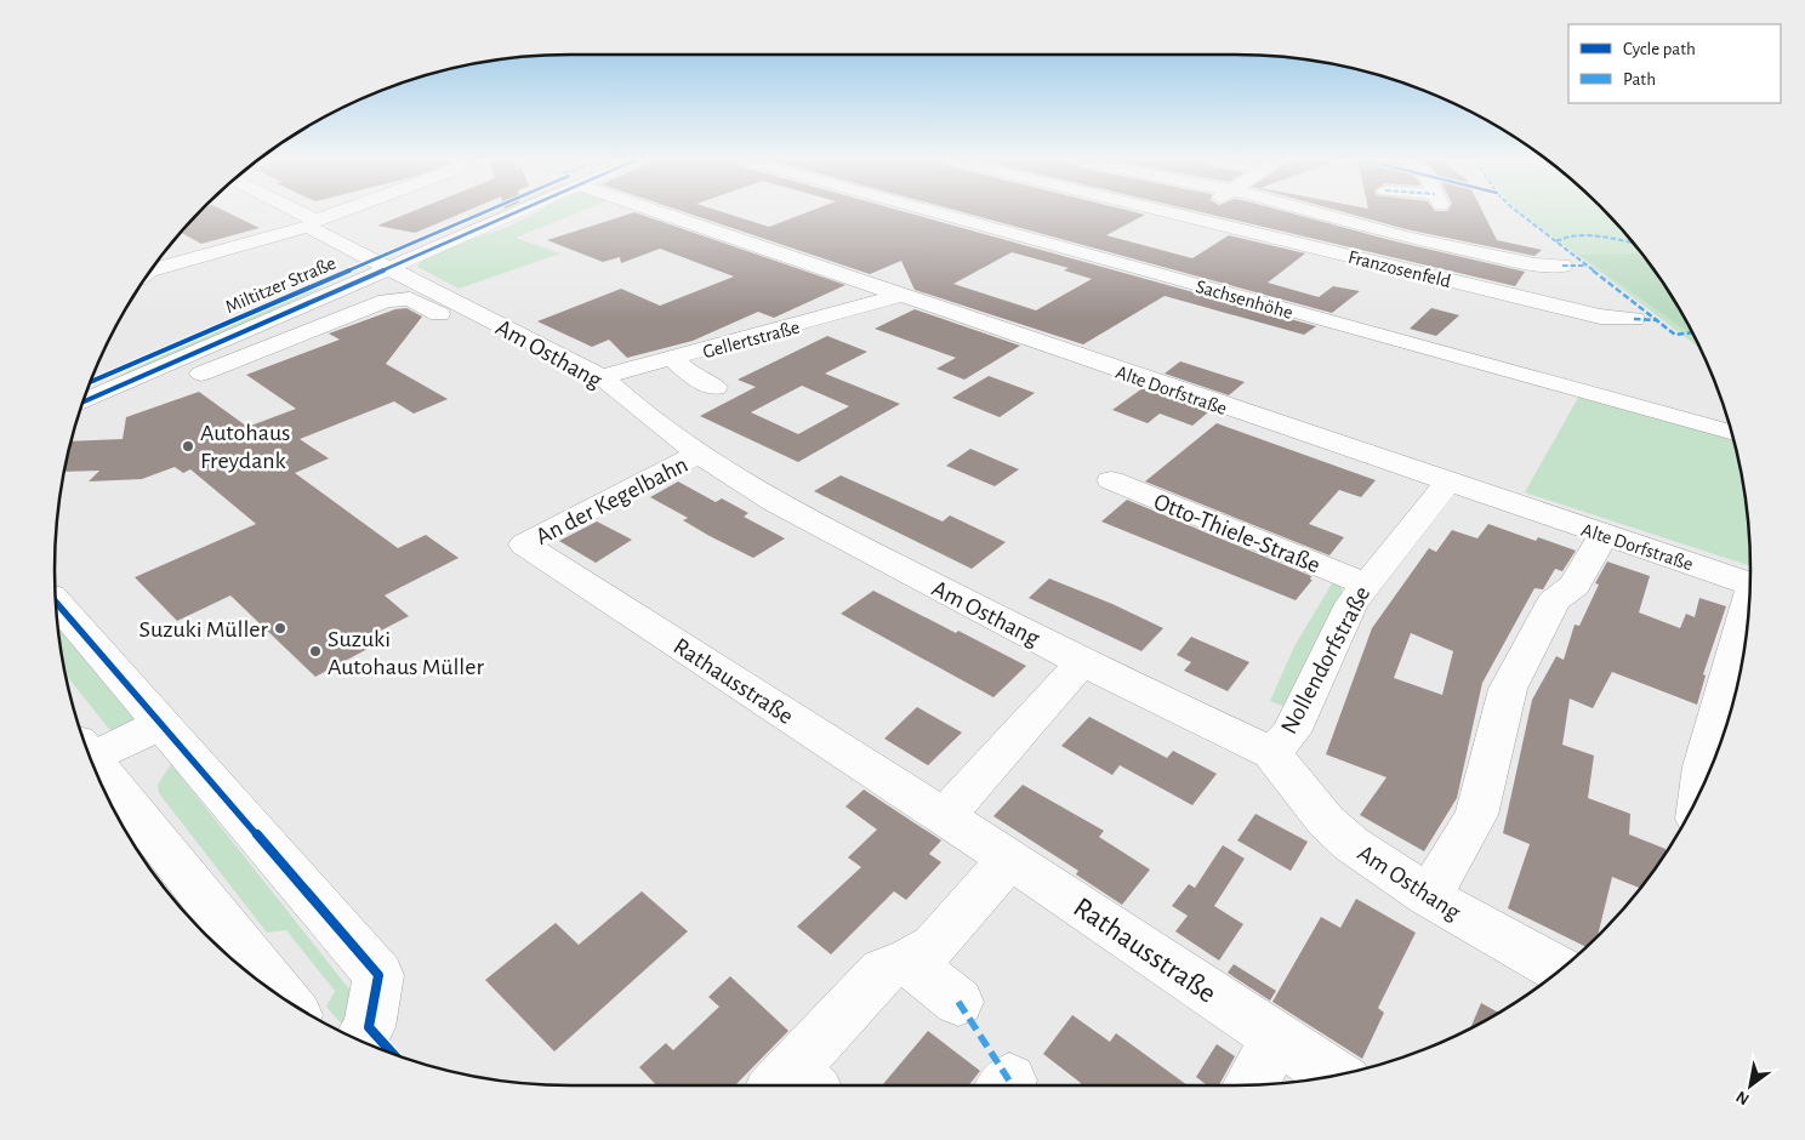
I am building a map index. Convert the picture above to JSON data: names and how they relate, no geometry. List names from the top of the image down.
{
  "streets": {
    "street": [
      "Franzosenfeld",
      "Miltitzer Straße",
      "Sachsenhöhe",
      "Gellertstraße",
      "Am Osthang",
      "Alte Dorfstraße",
      "An der Kegelbahn",
      "Otto-Thiele-Straße",
      "Nollendorfstraße",
      "Rathausstraße"
    ]
  },
  "crossings": [
    ["Miltitzer Straße", "Am Osthang"],
    ["Gellertstraße", "Am Osthang"],
    ["Gellertstraße", "Alte Dorfstraße"],
    ["Am Osthang", "An der Kegelbahn"],
    ["Am Osthang", "Nollendorfstraße"],
    ["Alte Dorfstraße", "Nollendorfstraße"],
    ["An der Kegelbahn", "Rathausstraße"],
    ["Otto-Thiele-Straße", "Nollendorfstraße"]
  ],
  "places": ["Autohaus Freydank", "Suzuki Müller", "Suzuki Autohaus Müller"],
  "legend": ["Cycle path", "Path"],
  "north": "bottom left"
}
